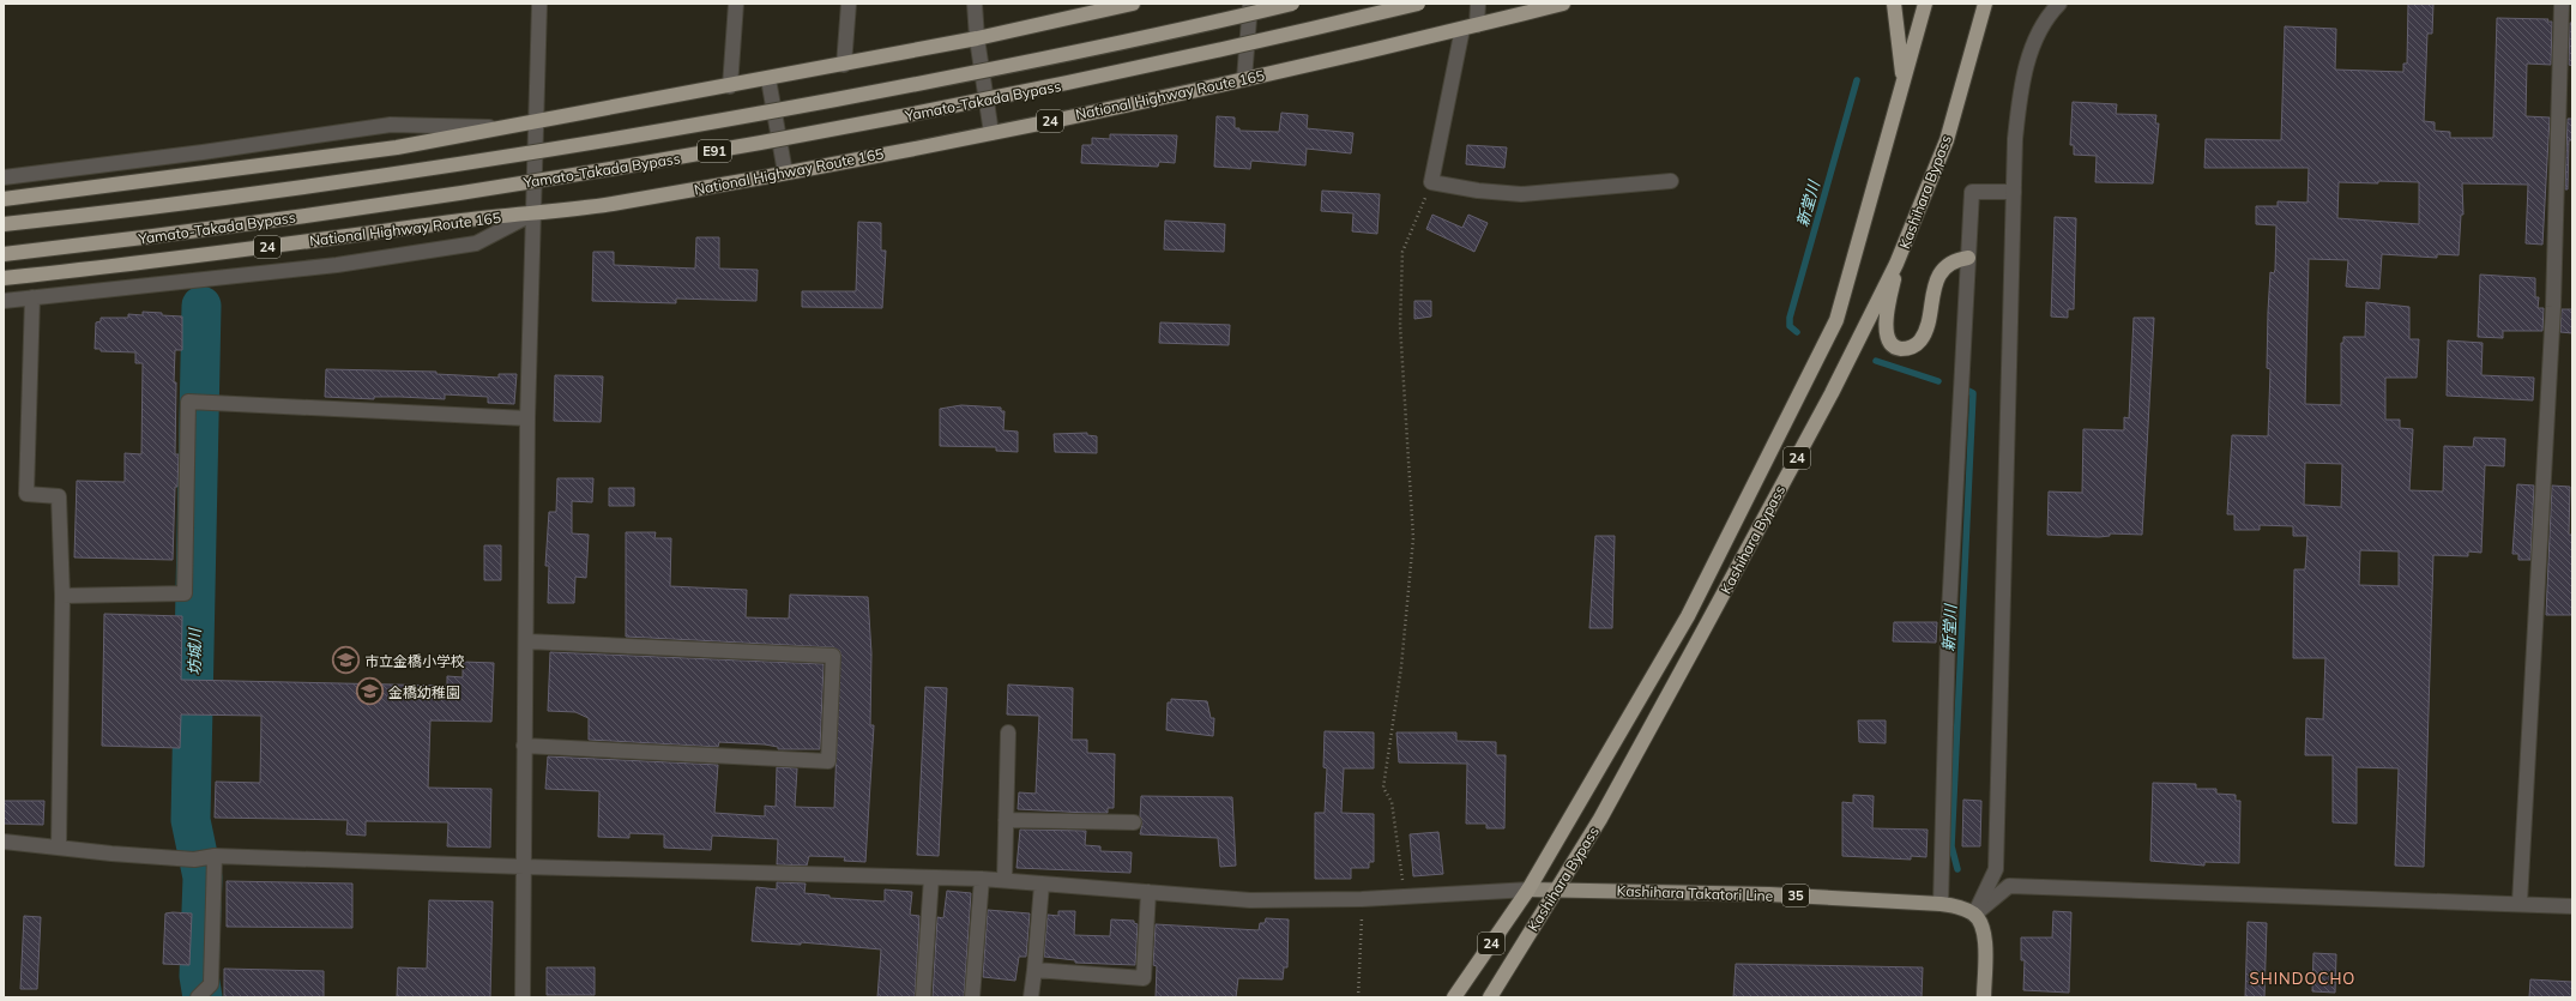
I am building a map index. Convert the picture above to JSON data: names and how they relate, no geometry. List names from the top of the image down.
{
  "streets": {
    "highway": [
      "National Highway Route 165",
      "Yamato-Takada Bypass",
      "24",
      "E91",
      "Kashihara Bypass"
    ],
    "main road": ["Kashihara Takatori Line", "35"]
  },
  "crossings": [
    ["Kashihara Bypass", "Kashihara Takatori Line"]
  ],
  "districts": ["SHINDOCHO"],
  "water": ["新堂川", "坊城川"],
  "places": {
    "school or university": ["市立金橋小学校", "金橋幼稚園"]
  }
}
